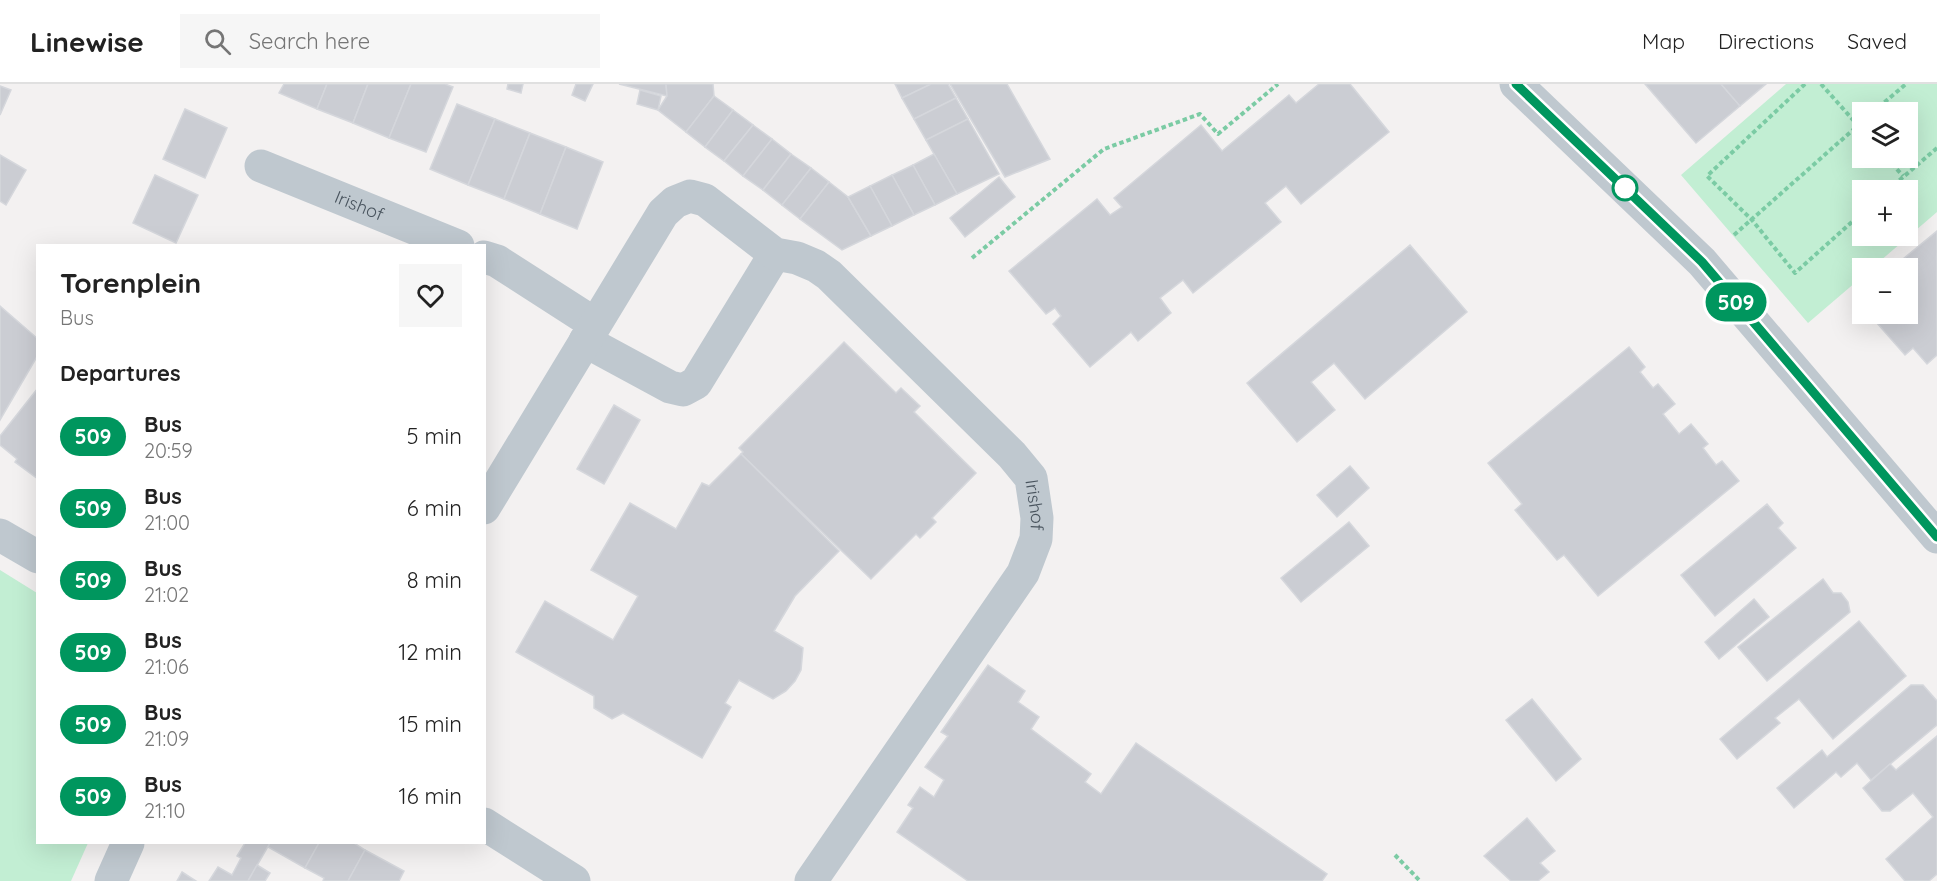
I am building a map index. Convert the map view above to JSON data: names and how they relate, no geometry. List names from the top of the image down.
{
  "streets": {
    "street": ["Irishof"]
  },
  "lines": ["bus line 509"],
  "page": {
    "header": "Linewise",
    "search": "Search here",
    "nav": ["Map", "Directions", "Saved"],
    "on_map": "509",
    "map_buttons": ["+", "−"],
    "heading": [
      ["Torenplein", "Bus"],
      "Departures"
    ],
    "list": [
      {
        "mark": "509",
        "name": "Bus",
        "note": "20:59",
        "value": "5 min"
      },
      {
        "mark": "509",
        "name": "Bus",
        "note": "21:00",
        "value": "6 min"
      },
      {
        "mark": "509",
        "name": "Bus",
        "note": "21:02",
        "value": "8 min"
      },
      {
        "mark": "509",
        "name": "Bus",
        "note": "21:06",
        "value": "12 min"
      },
      {
        "mark": "509",
        "name": "Bus",
        "note": "21:09",
        "value": "15 min"
      },
      {
        "mark": "509",
        "name": "Bus",
        "note": "21:10",
        "value": "16 min"
      }
    ]
  }
}
